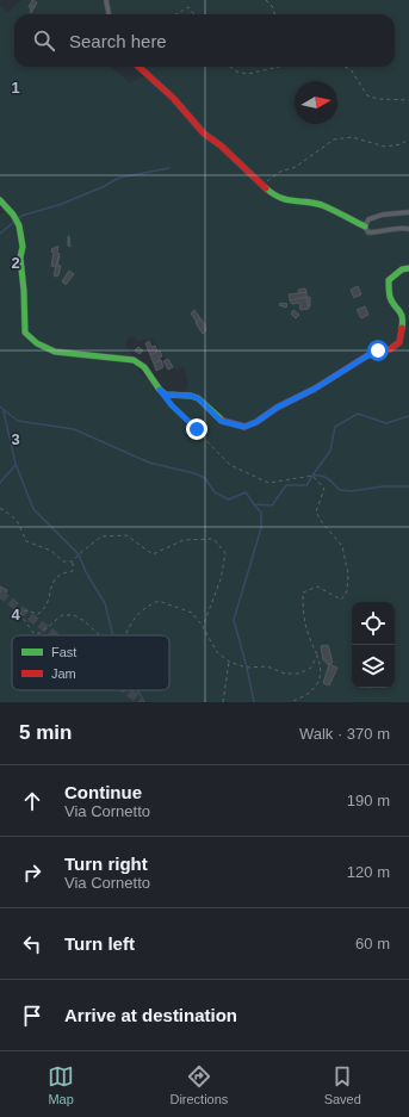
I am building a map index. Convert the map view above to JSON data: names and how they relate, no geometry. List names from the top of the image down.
{
  "legend": ["Fast", "Jam"],
  "north": "right",
  "page": {
    "search": "Search here",
    "heading": ["5 min", "Walk · 370 m"],
    "list": [
      ["Continue", "Via Cornetto", "190 m"],
      ["Turn right", "Via Cornetto", "120 m"],
      ["Turn left", "60 m"],
      "Arrive at destination"
    ],
    "nav": ["Map", "Directions", "Saved"]
  },
  "grid": {
    "rows": [
      "1",
      "2",
      "3",
      "4"
    ]
  }
}
